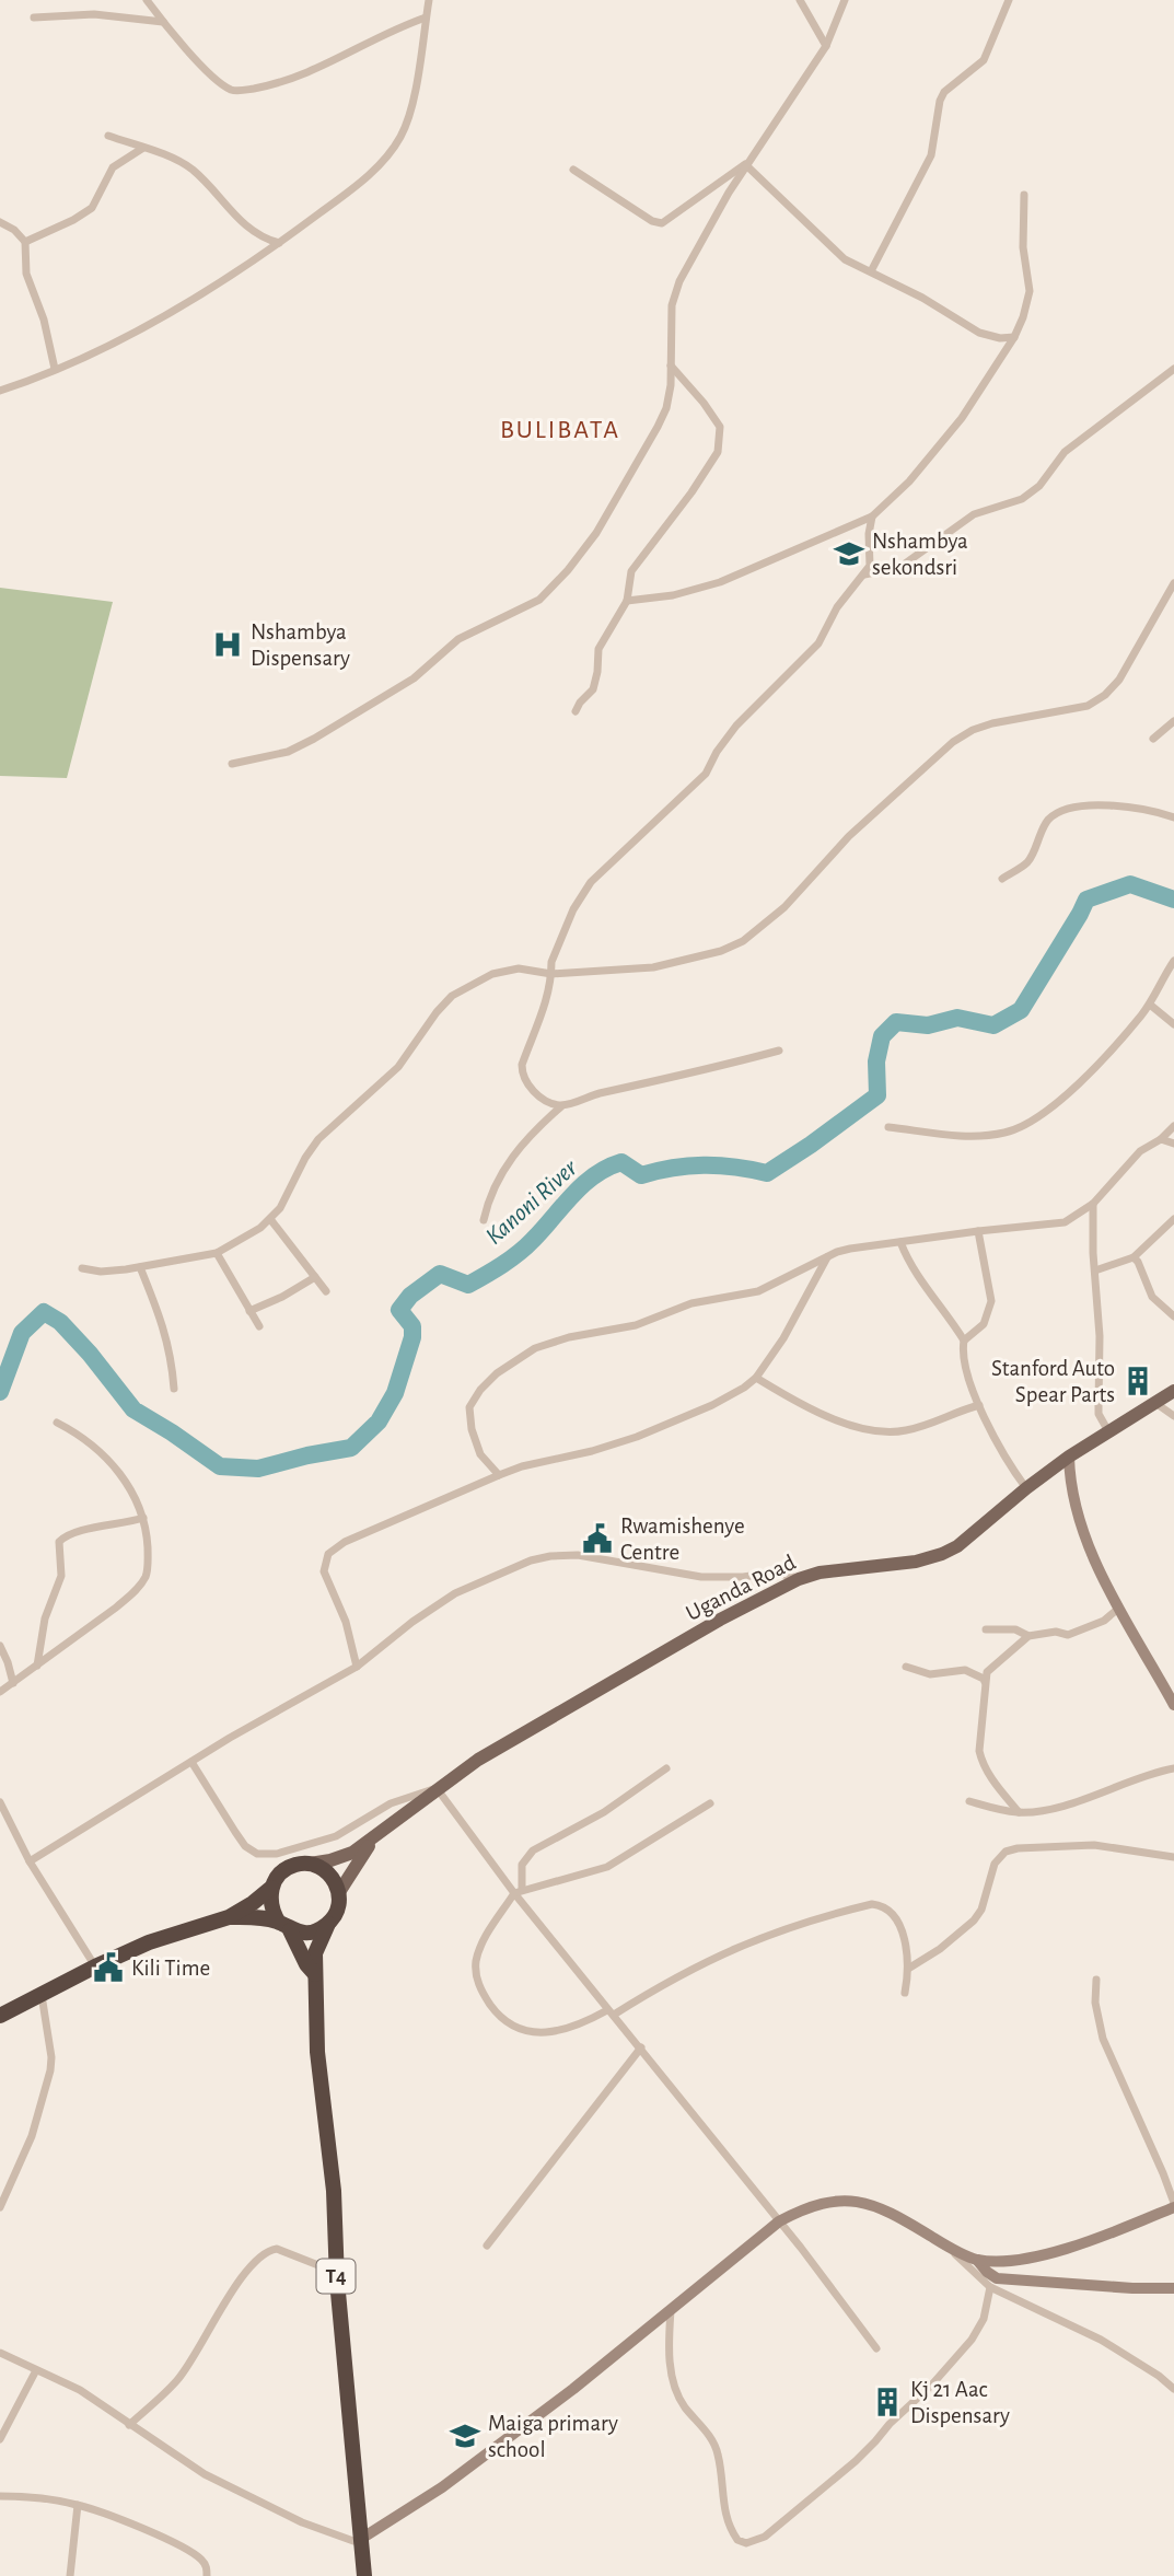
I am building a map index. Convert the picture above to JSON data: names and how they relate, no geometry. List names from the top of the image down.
{
  "streets": {
    "highway": ["T4"],
    "main road": ["Uganda Road"]
  },
  "crossings": [
    ["Uganda Road", "T4"]
  ],
  "districts": ["BULIBATA"],
  "water": ["Kanoni River"],
  "places": {
    "school or university": ["Nshambya sekondsri", "Maiga primary school"],
    "hospital": ["Nshambya Dispensary"],
    "building": ["Stanford Auto Spear Parts", "Kj 21 Aac Dispensary"],
    "public building": ["Rwamishenye Centre", "Kili Time"]
  }
}
